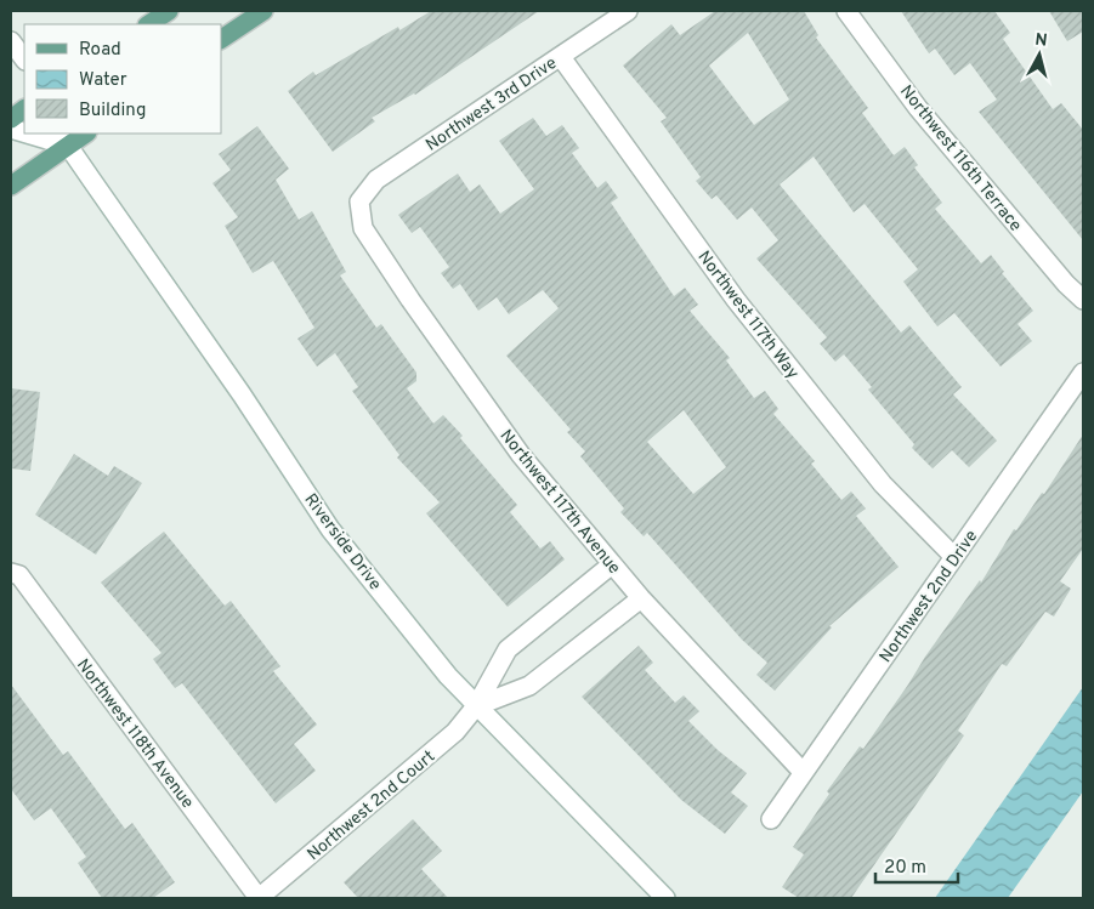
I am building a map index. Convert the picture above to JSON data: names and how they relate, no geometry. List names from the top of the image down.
{
  "streets": {
    "street": [
      "Northwest 3rd Drive",
      "Northwest 116th Terrace",
      "Northwest 117th Way",
      "Northwest 117th Avenue",
      "Riverside Drive",
      "Northwest 2nd Drive",
      "Northwest 118th Avenue",
      "Northwest 2nd Court"
    ]
  },
  "crossings": [
    ["Northwest 3rd Drive", "Northwest 117th Way"],
    ["Northwest 3rd Drive", "Northwest 117th Avenue"],
    ["Northwest 117th Way", "Northwest 2nd Drive"],
    ["Northwest 117th Avenue", "Northwest 2nd Drive"],
    ["Northwest 117th Avenue", "Northwest 2nd Court"],
    ["Riverside Drive", "Northwest 2nd Court"],
    ["Northwest 118th Avenue", "Northwest 2nd Court"]
  ],
  "legend": ["Road", "Water", "Building"],
  "scale_bar": "20 m",
  "north": "top"
}
